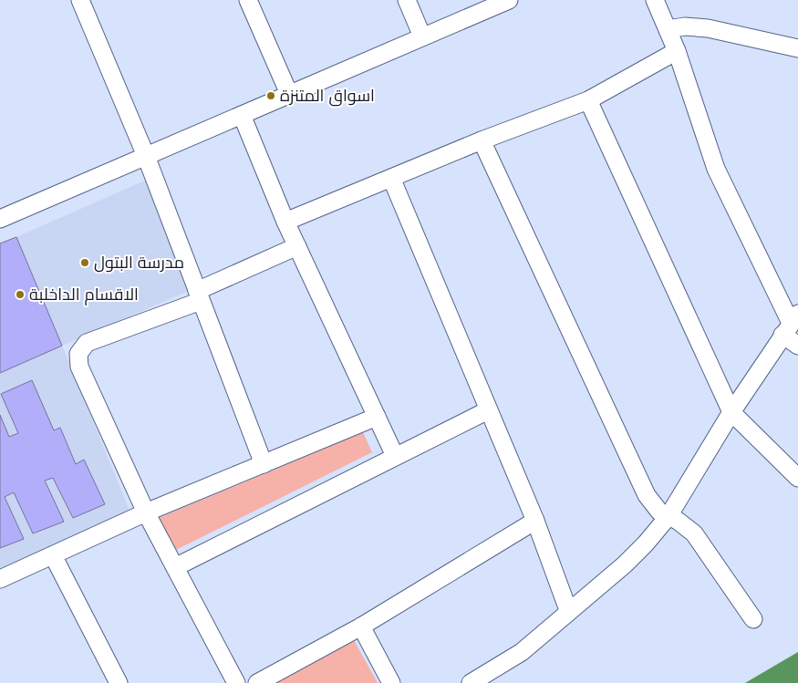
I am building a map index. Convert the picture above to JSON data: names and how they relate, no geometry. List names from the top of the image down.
{
  "places": ["اسواق المتنزة", "مدرسة البتول", "الاقسام الداخلبة"]
}
